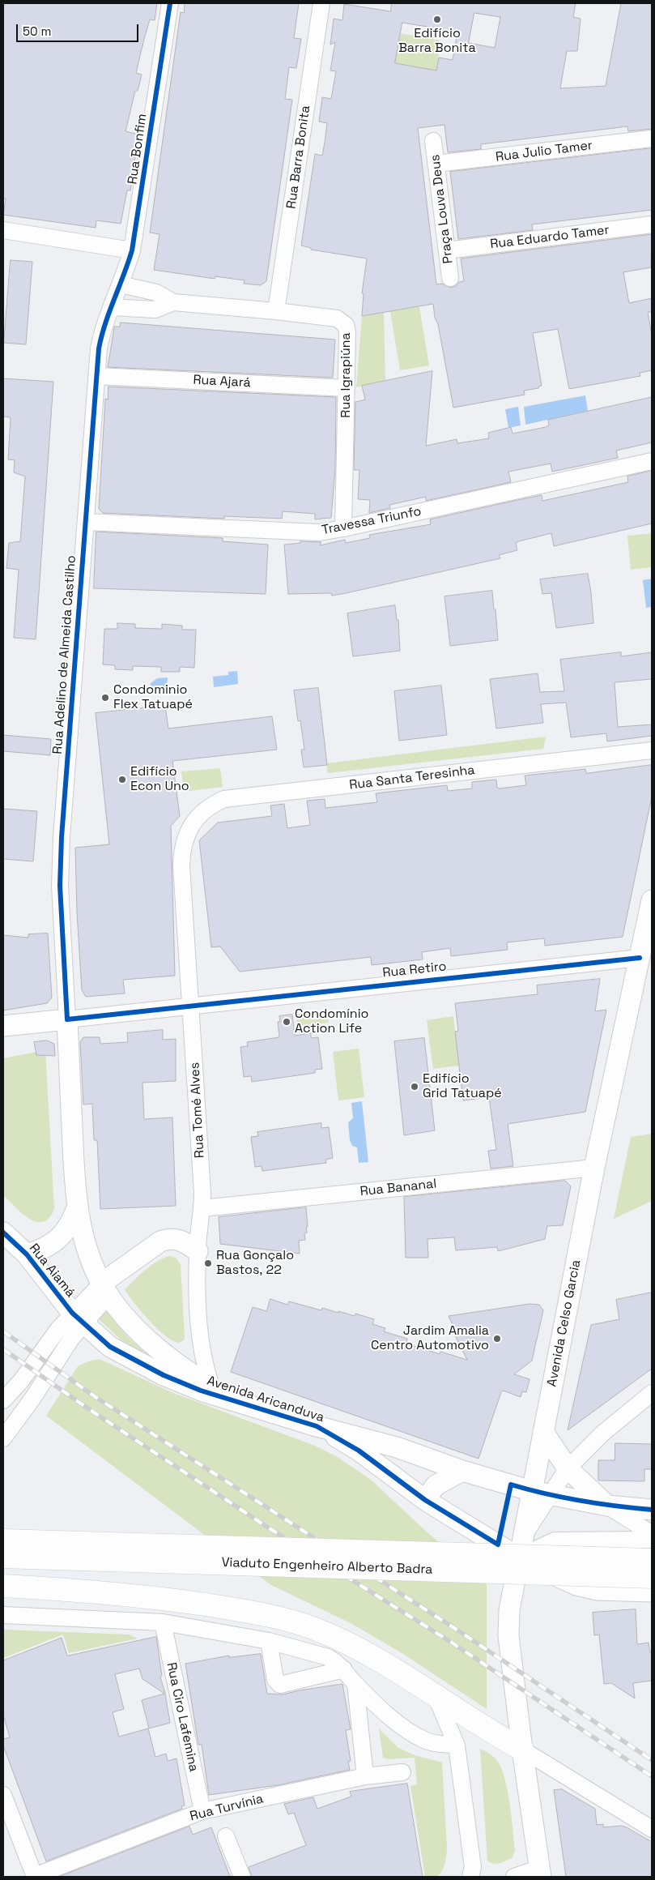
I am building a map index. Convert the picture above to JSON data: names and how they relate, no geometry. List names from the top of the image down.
{
  "streets": {
    "highway": ["Viaduto Engenheiro Alberto Badra"],
    "main road": [
      "Rua Adelino de Almeida Castilho",
      "Rua Aiamá",
      "Avenida Celso Garcia",
      "Avenida Aricanduva"
    ],
    "street": [
      "Rua Bonfim",
      "Rua Julio Tamer",
      "Rua Barra Bonita",
      "Praça Louva Deus",
      "Rua Eduardo Tamer",
      "Rua Igrapiúna",
      "Rua Ajará",
      "Travessa Triunfo",
      "Rua Santa Teresinha",
      "Rua Retiro",
      "Rua Tomé Alves",
      "Rua Bananal",
      "Rua Ciro Lafemina",
      "Rua Turvínia"
    ]
  },
  "crossings": [
    ["Rua Bonfim", "Rua Igrapiúna"],
    ["Rua Bonfim", "Rua Adelino de Almeida Castilho"],
    ["Rua Julio Tamer", "Praça Louva Deus"],
    ["Rua Barra Bonita", "Rua Igrapiúna"],
    ["Praça Louva Deus", "Rua Eduardo Tamer"],
    ["Rua Igrapiúna", "Rua Ajará"],
    ["Rua Igrapiúna", "Travessa Triunfo"],
    ["Rua Igrapiúna", "Rua Adelino de Almeida Castilho"],
    ["Rua Ajará", "Rua Adelino de Almeida Castilho"],
    ["Travessa Triunfo", "Rua Adelino de Almeida Castilho"],
    ["Rua Adelino de Almeida Castilho", "Rua Retiro"],
    ["Rua Adelino de Almeida Castilho", "Avenida Aricanduva"],
    ["Rua Santa Teresinha", "Rua Tomé Alves"],
    ["Rua Retiro", "Rua Tomé Alves"],
    ["Rua Retiro", "Avenida Celso Garcia"],
    ["Rua Tomé Alves", "Rua Bananal"],
    ["Rua Tomé Alves", "Avenida Aricanduva"],
    ["Rua Bananal", "Avenida Celso Garcia"],
    ["Rua Aiamá", "Avenida Aricanduva"],
    ["Avenida Celso Garcia", "Avenida Aricanduva"],
    ["Rua Ciro Lafemina", "Rua Turvínia"]
  ],
  "places": [
    "Edifício Barra Bonita",
    "Condominio Flex Tatuapé",
    "Edifício Econ Uno",
    "Condomínio Action Life",
    "Edifício Grid Tatuapé",
    "Rua Gonçalo Bastos, 22",
    "Jardim Amalia Centro Automotivo"
  ],
  "scale_bar": "50 m"
}
